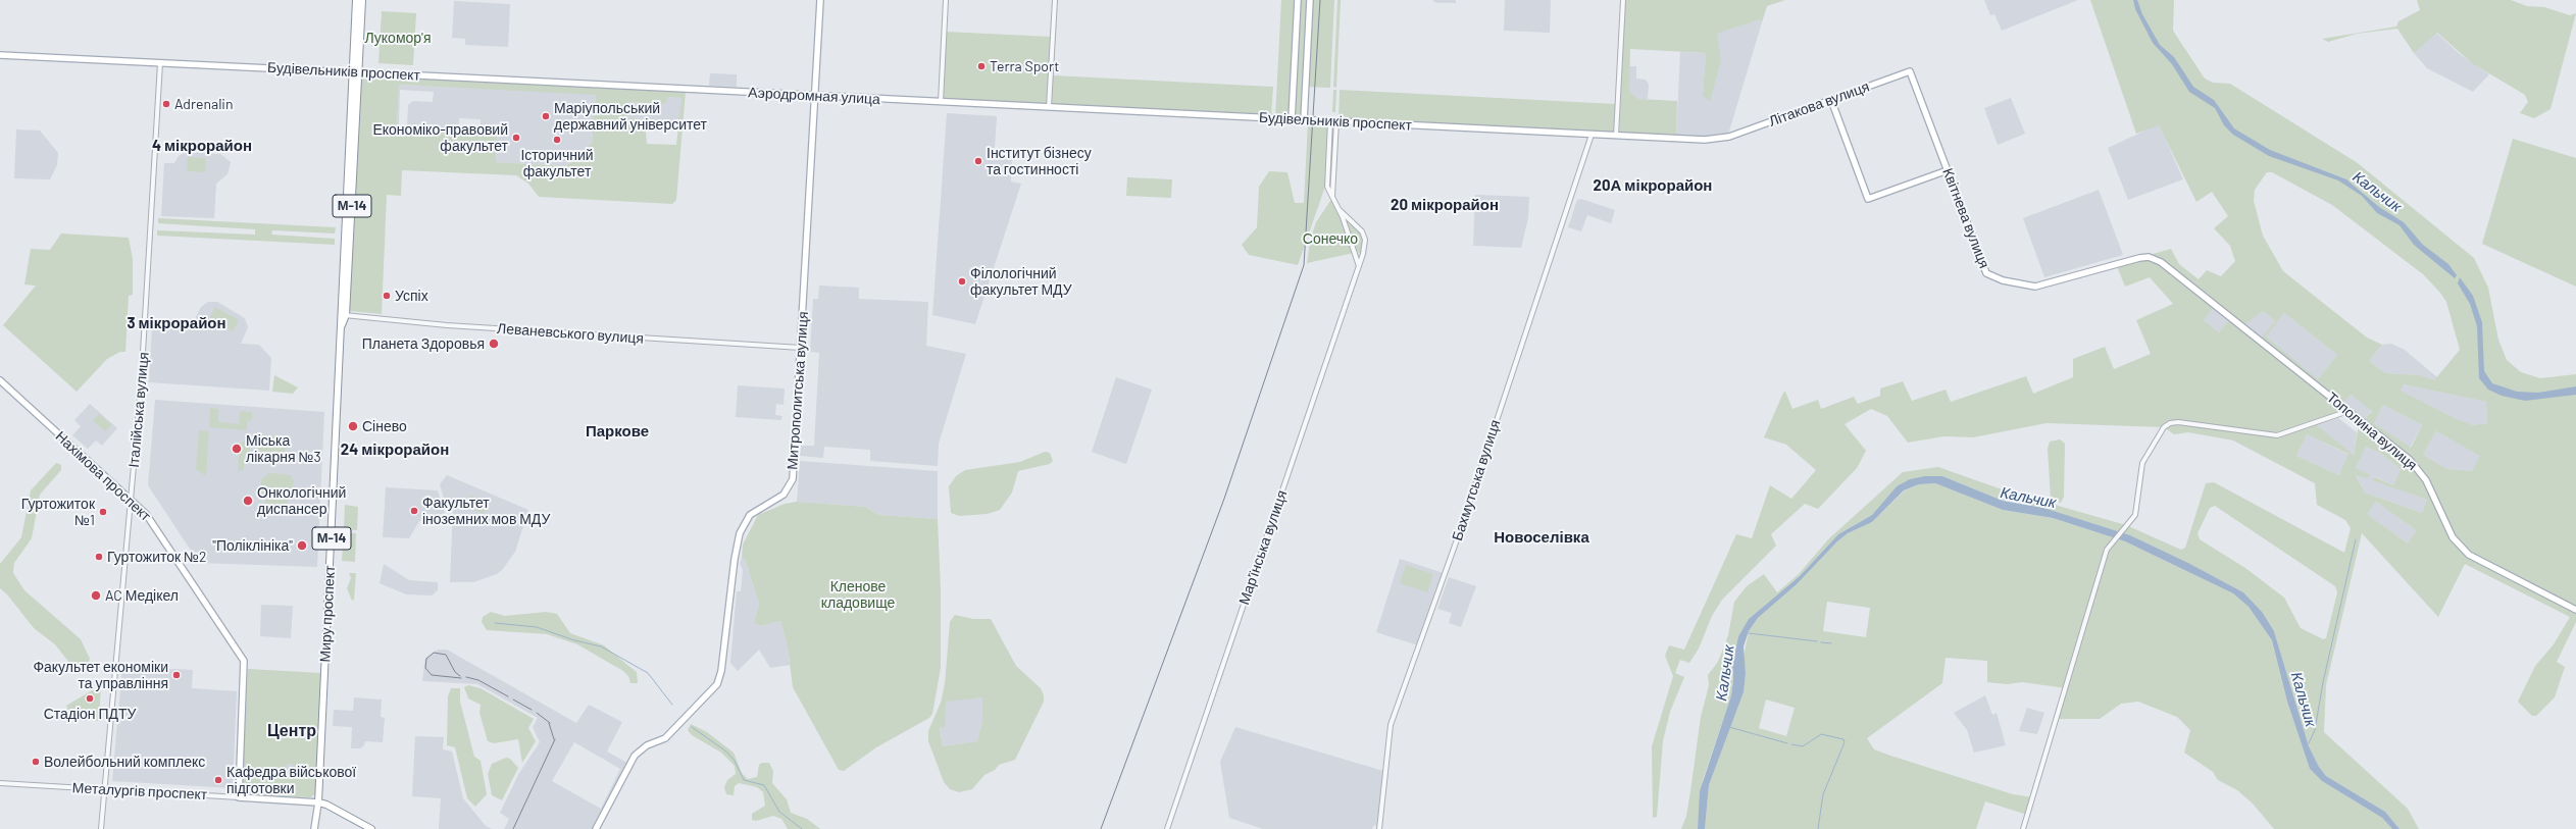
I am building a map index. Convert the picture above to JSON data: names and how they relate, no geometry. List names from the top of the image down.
{
  "streets": {
    "highway": ["М-14", "Миру проспект", "Металургів проспект"],
    "main road": [
      "Будівельників проспект",
      "Аэродромная улица",
      "Літакова вулиця",
      "Квітнева вулиця",
      "Митрополитська вулиця",
      "Тополина вулиця",
      "Нахімова проспект"
    ],
    "street": [
      "Леваневського вулиця",
      "Італійська вулиця",
      "Бахмутська вулиця",
      "Мар'їнська вулиця"
    ]
  },
  "crossings": [
    ["Будівельників проспект", "Аэродромная улица"],
    ["Будівельників проспект", "Літакова вулиця"],
    ["Будівельників проспект", "Італійська вулиця"],
    ["Будівельників проспект", "Бахмутська вулиця"],
    ["Будівельників проспект", "Миру проспект"],
    ["Аэродромная улица", "Митрополитська вулиця"],
    ["Літакова вулиця", "Квітнева вулиця"],
    ["Квітнева вулиця", "Тополина вулиця"],
    ["Леваневського вулиця", "Митрополитська вулиця"],
    ["Леваневського вулиця", "Миру проспект"],
    ["Італійська вулиця", "Нахімова проспект"],
    ["Італійська вулиця", "Металургів проспект"],
    ["Нахімова проспект", "Металургів проспект"],
    ["Миру проспект", "Металургів проспект"]
  ],
  "districts": [
    "4 мікрорайон",
    "20А мікрорайон",
    "20 мікрорайон",
    "3 мікрорайон",
    "Паркове",
    "24 мікрорайон",
    "Новоселівка",
    "Центр"
  ],
  "water": ["Кальчик"],
  "parks": ["Лукомор'я", "Сонечко", "Кленове кладовище"],
  "places": [
    "Terra Sport",
    "Adrenalin",
    "Маріупольський державний університет",
    "Економіко-правовий факультет",
    "Історичний факультет",
    "Інститут бізнесу та гостинності",
    "Філологічний факультет МДУ",
    "Успіх",
    "Планета Здоровья",
    "Сінево",
    "Міська лікарня №3",
    "Онкологічний диспансер",
    "Факультет іноземних мов МДУ",
    "Гуртожиток №1",
    "\"Поліклініка\"",
    "Гуртожиток №2",
    "AC Медікел",
    "Факультет економіки та управління",
    "Стадіон ПДТУ",
    "Волейбольний комплекс",
    "Кафедра військової підготовки"
  ]
}
